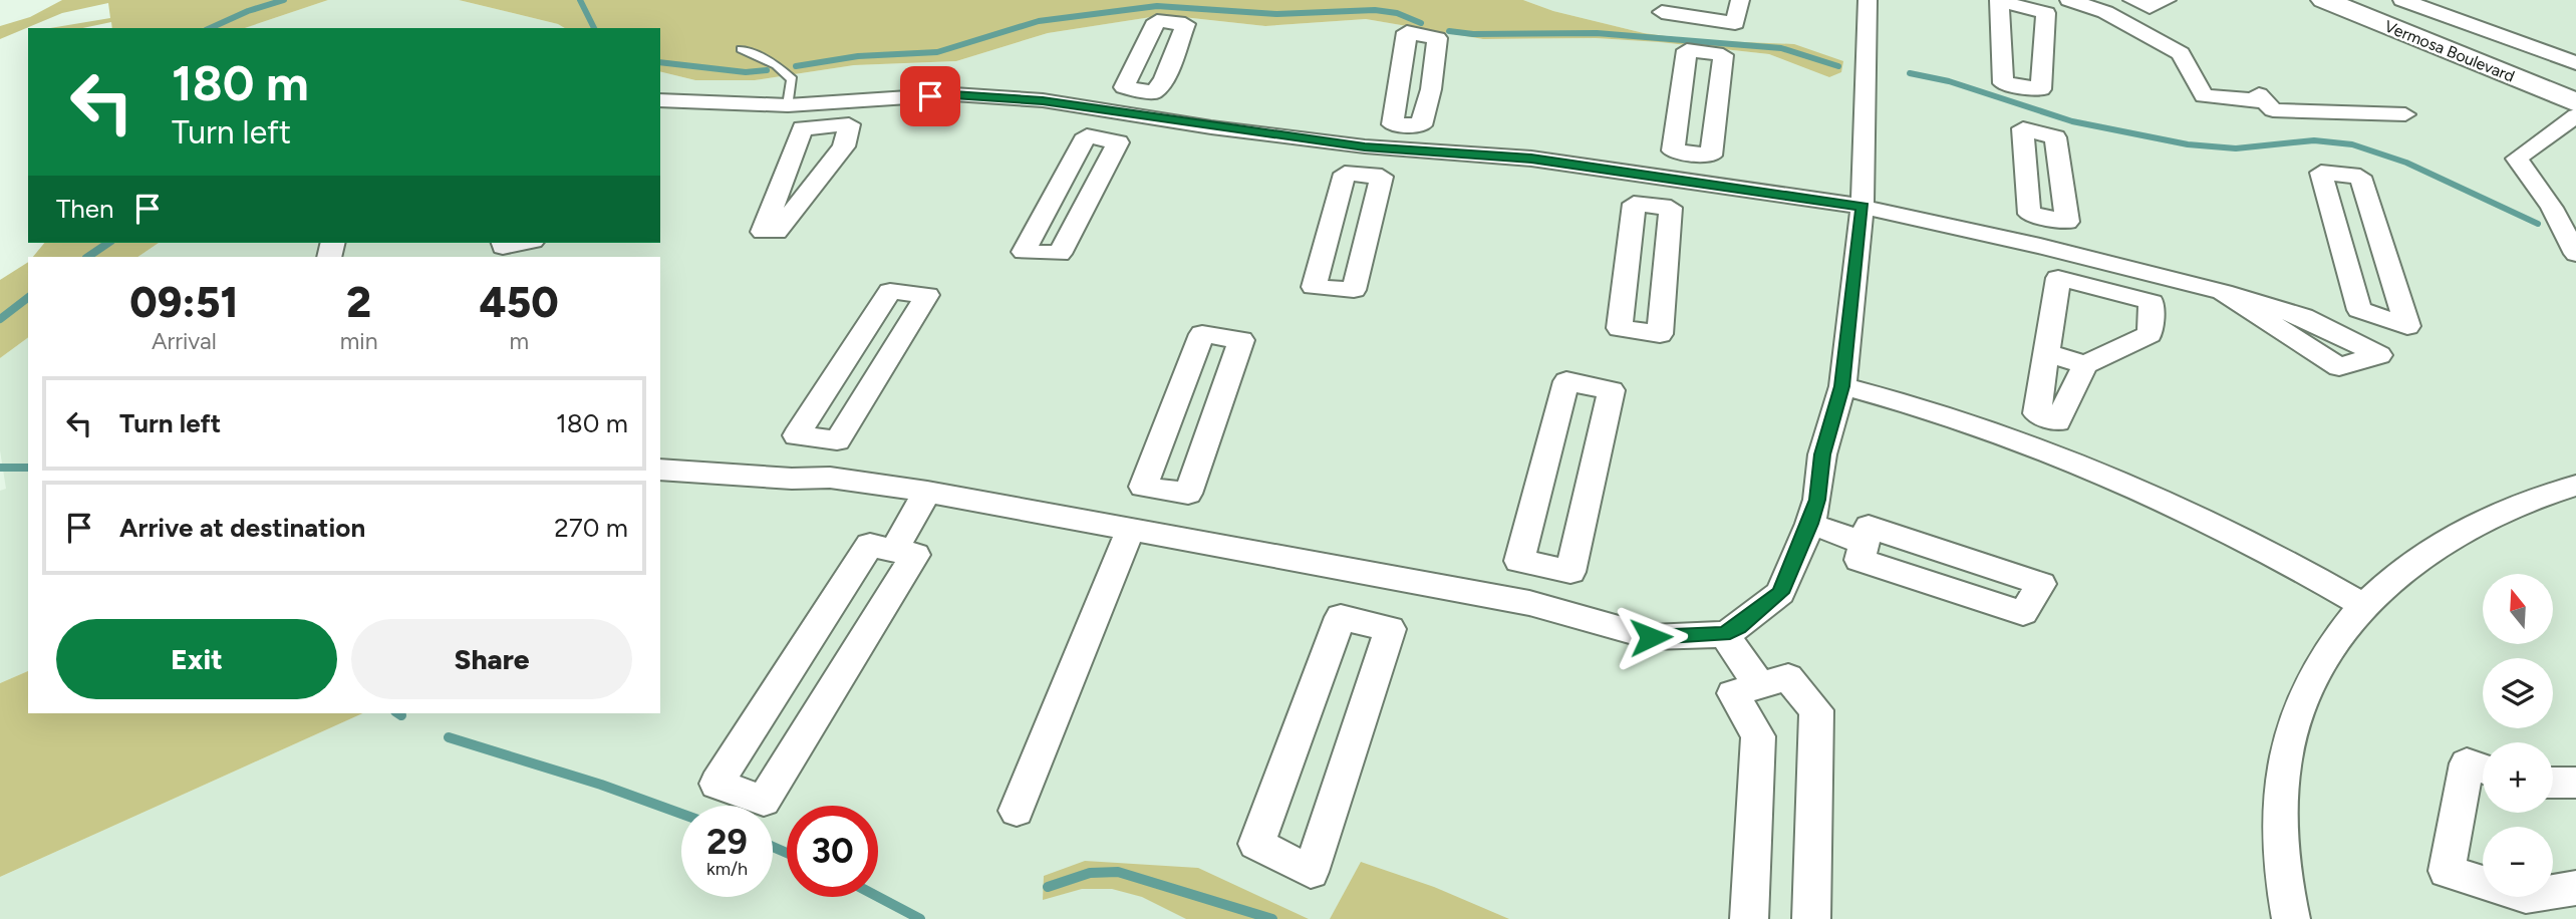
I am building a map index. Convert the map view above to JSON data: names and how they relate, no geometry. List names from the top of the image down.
{
  "streets": {
    "main road": ["Vermosa Boulevard"]
  },
  "north": "top",
  "page": {
    "turn": ["180 m", "Turn left"],
    "then": "Then",
    "eta": [
      "09:51",
      "Arrival",
      "2",
      "min",
      "450",
      "m"
    ],
    "list": [
      {
        "name": "Turn left",
        "value": "180 m"
      },
      {
        "name": "Arrive at destination",
        "value": "270 m"
      }
    ],
    "map_buttons": ["+", "−"],
    "buttons": ["Exit", "Share"],
    "speed": "29 km/h",
    "limit": "30"
  }
}
